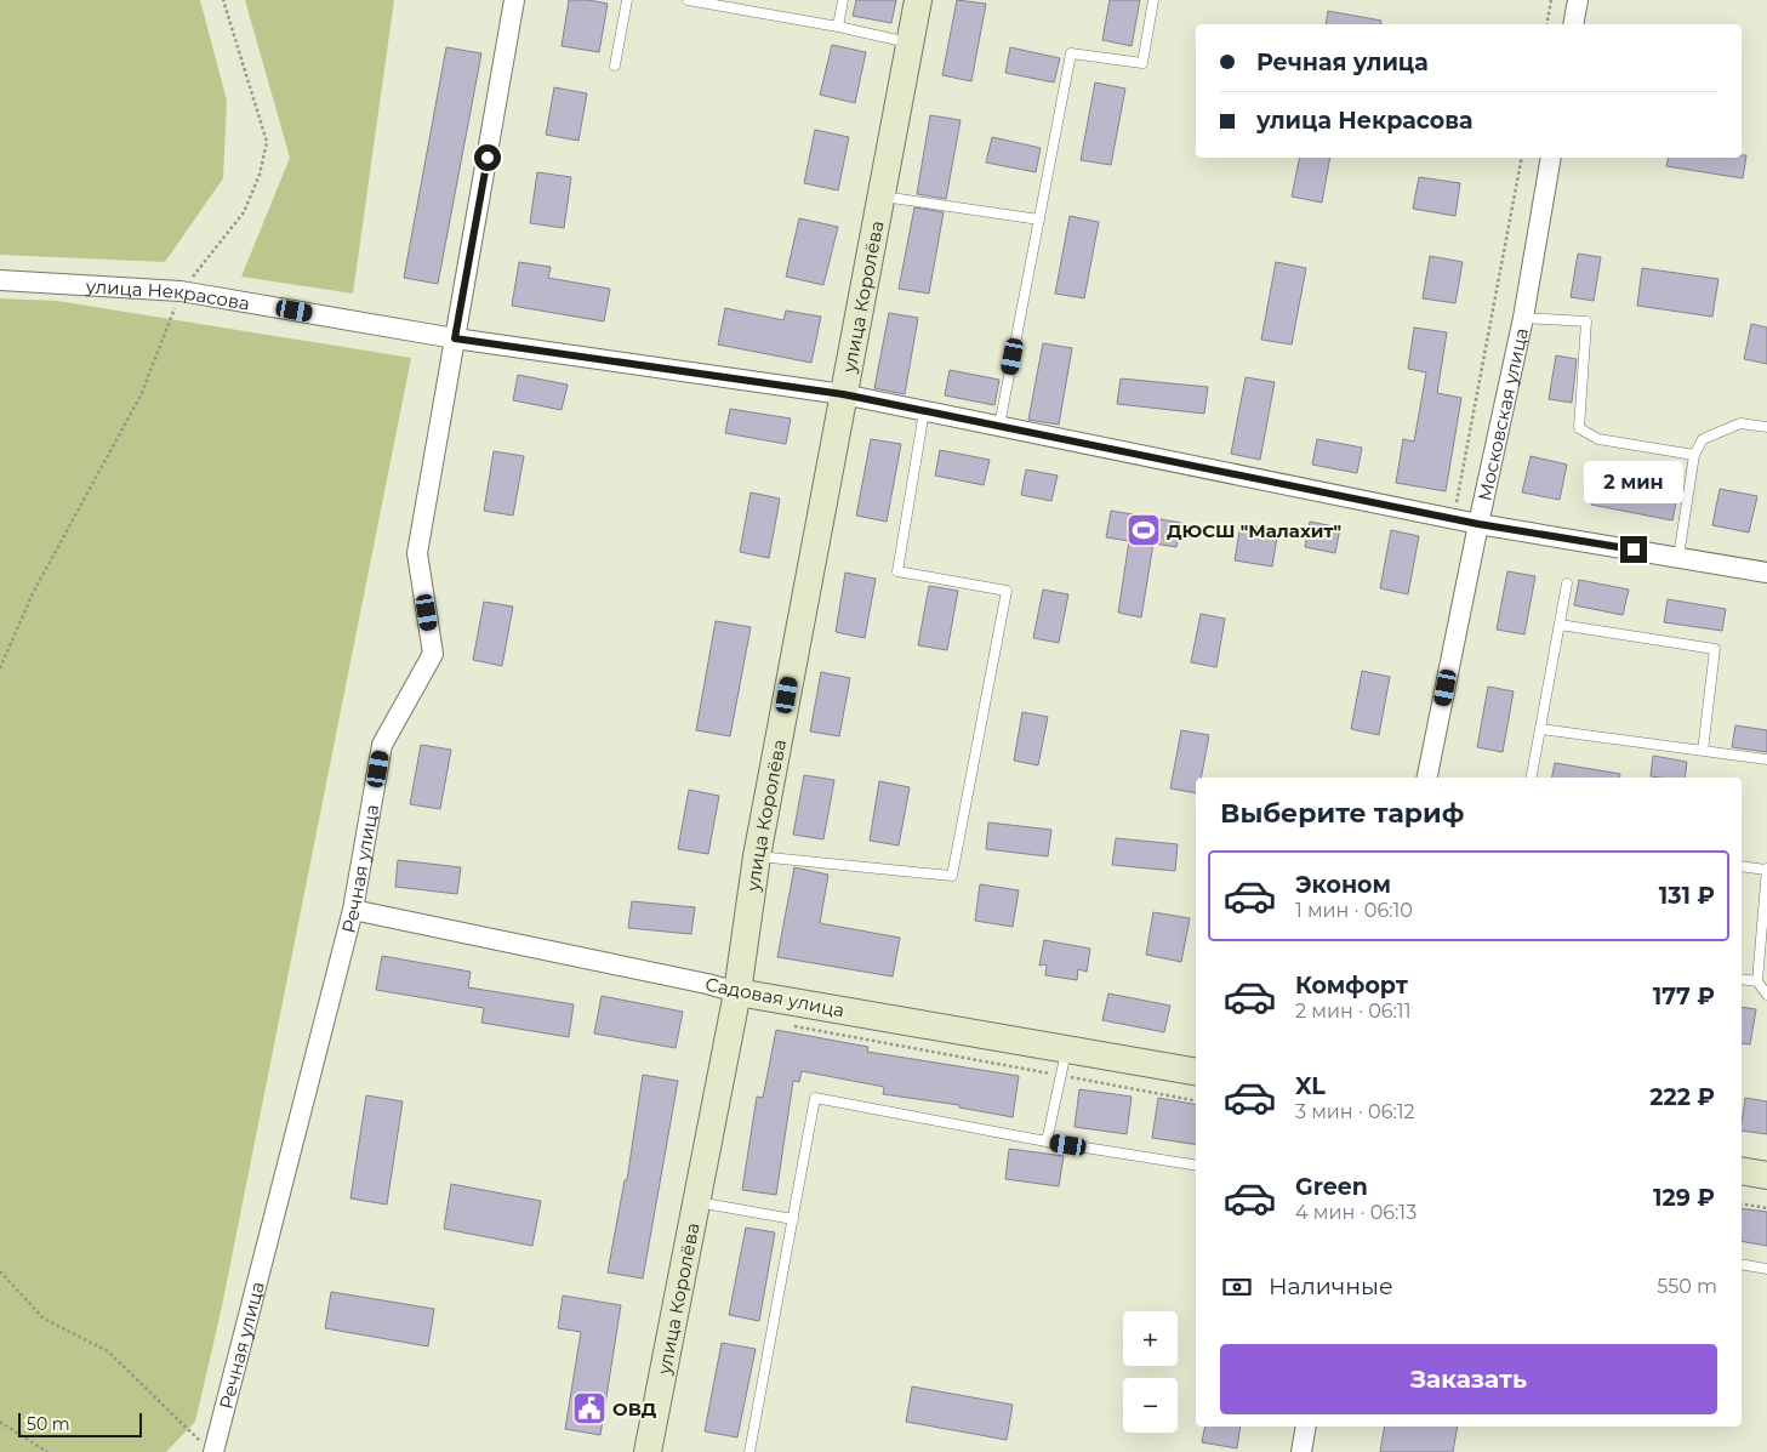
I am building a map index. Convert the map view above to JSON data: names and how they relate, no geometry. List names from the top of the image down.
{
  "streets": {
    "street": [
      "улица Некрасова",
      "улица Королёва",
      "Московская улица",
      "Речная улица",
      "Садовая улица"
    ]
  },
  "crossings": [
    ["улица Некрасова", "улица Королёва"],
    ["улица Некрасова", "Московская улица"],
    ["улица Некрасова", "Речная улица"],
    ["улица Королёва", "Садовая улица"],
    ["Речная улица", "Садовая улица"]
  ],
  "places": {
    "sports": ["ДЮСШ \"Малахит\""],
    "public building": ["ОВД"]
  },
  "scale_bar": "50 m",
  "page": {
    "banner": ["Речная улица", "улица Некрасова"],
    "bubble": "2 мин",
    "heading": "Выберите тариф",
    "list": [
      {
        "name": "Эконом",
        "note": "1 мин · 06:10",
        "value": "131 ₽"
      },
      {
        "name": "Комфорт",
        "note": "2 мин · 06:11",
        "value": "177 ₽"
      },
      {
        "name": "XL",
        "note": "3 мин · 06:12",
        "value": "222 ₽"
      },
      {
        "name": "Green",
        "note": "4 мин · 06:13",
        "value": "129 ₽"
      }
    ],
    "pay": ["Наличные", "550 m"],
    "map_buttons": ["+", "−"],
    "buttons": "Заказать",
    "scale": "50 m"
  }
}
